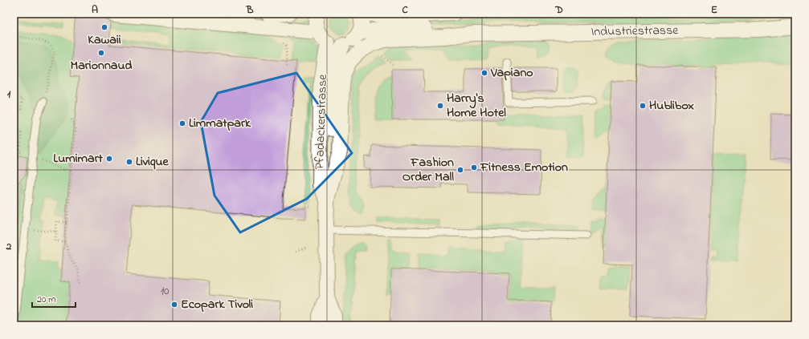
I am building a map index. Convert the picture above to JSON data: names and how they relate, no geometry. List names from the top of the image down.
{
  "streets": {
    "street": ["Industriestrasse", "Pfadackerstrasse"]
  },
  "crossings": [
    ["Industriestrasse", "Pfadackerstrasse"]
  ],
  "places": [
    "Kawaii",
    "Marionnaud",
    "Vapiano",
    "Harry's Home Hotel",
    "Hublibox",
    "Limmatpark",
    "Lumimart",
    "Livique",
    "Fitness Emotion",
    "Fashion Order Mall",
    "Ecopark Tivoli"
  ],
  "house_numbers": ["10"],
  "scale_bar": "20 m",
  "grid": {
    "columns": [
      "A",
      "B",
      "C",
      "D",
      "E"
    ],
    "rows": ["1", "2"]
  }
}
